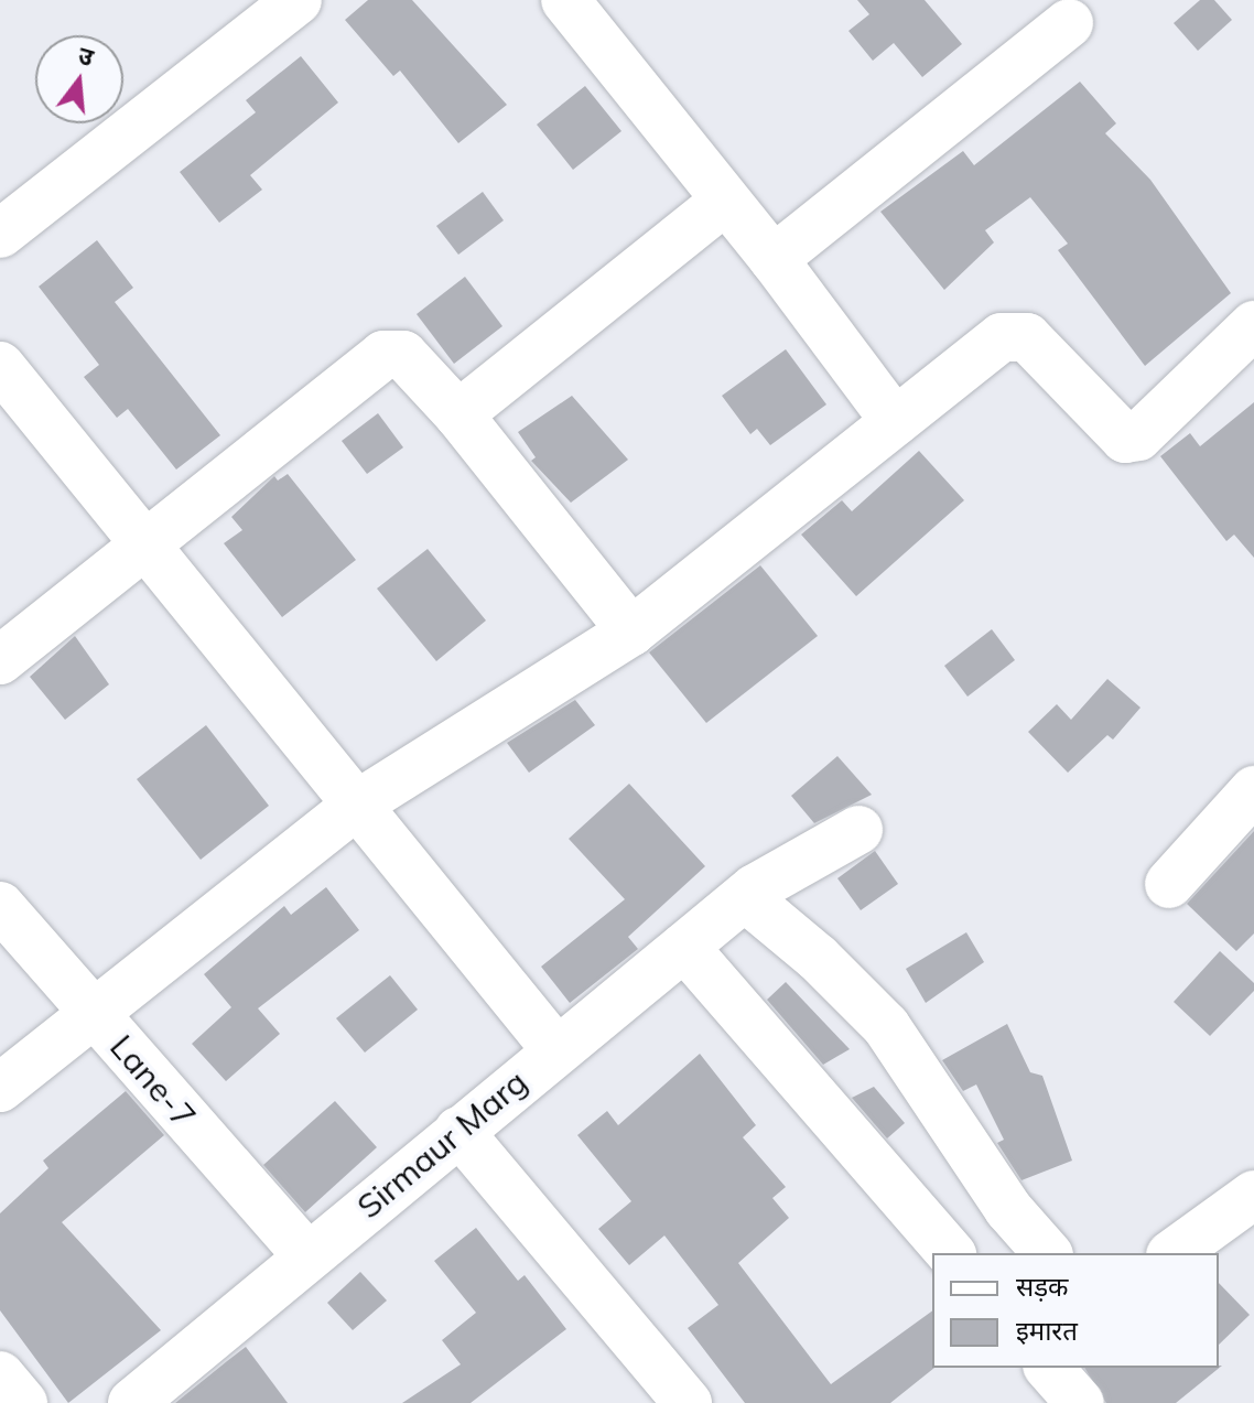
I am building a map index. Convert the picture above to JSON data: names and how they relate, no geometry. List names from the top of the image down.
{
  "streets": {
    "street": ["Lane-7", "Sirmaur Marg"]
  },
  "crossings": [
    ["Lane-7", "Sirmaur Marg"]
  ],
  "legend": ["सड़क", "इमारत"],
  "north": "top"
}
